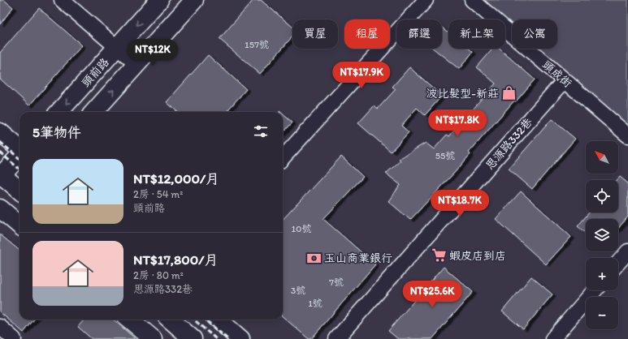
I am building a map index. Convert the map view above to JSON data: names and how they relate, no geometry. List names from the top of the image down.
{
  "streets": {
    "street": ["頭前路", "頭成街", "思源路332巷"]
  },
  "crossings": [
    ["頭成街", "思源路332巷"]
  ],
  "places": {
    "shop": ["波比髮型-新莊"],
    "supermarket": ["蝦皮店到店"],
    "bank": ["玉山商業銀行"]
  },
  "house_numbers": [
    "157號",
    "55號",
    "10號",
    "7號",
    "3號",
    "1號"
  ],
  "north": "top left",
  "page": {
    "chip": [
      "買屋",
      "租屋",
      "篩選",
      "新上架",
      "公寓"
    ],
    "price": [
      "NT$12K",
      "NT$17.9K",
      "NT$17.8K",
      "NT$18.7K",
      "NT$25.6K"
    ],
    "heading": "5筆物件",
    "map_buttons": ["+", "−"],
    "list": [
      {
        "name": "NT$12,000/月",
        "note": "2房 · 54 m² · 頭前路"
      },
      {
        "name": "NT$17,800/月",
        "note": "2房 · 80 m² · 思源路332巷"
      }
    ]
  }
}
